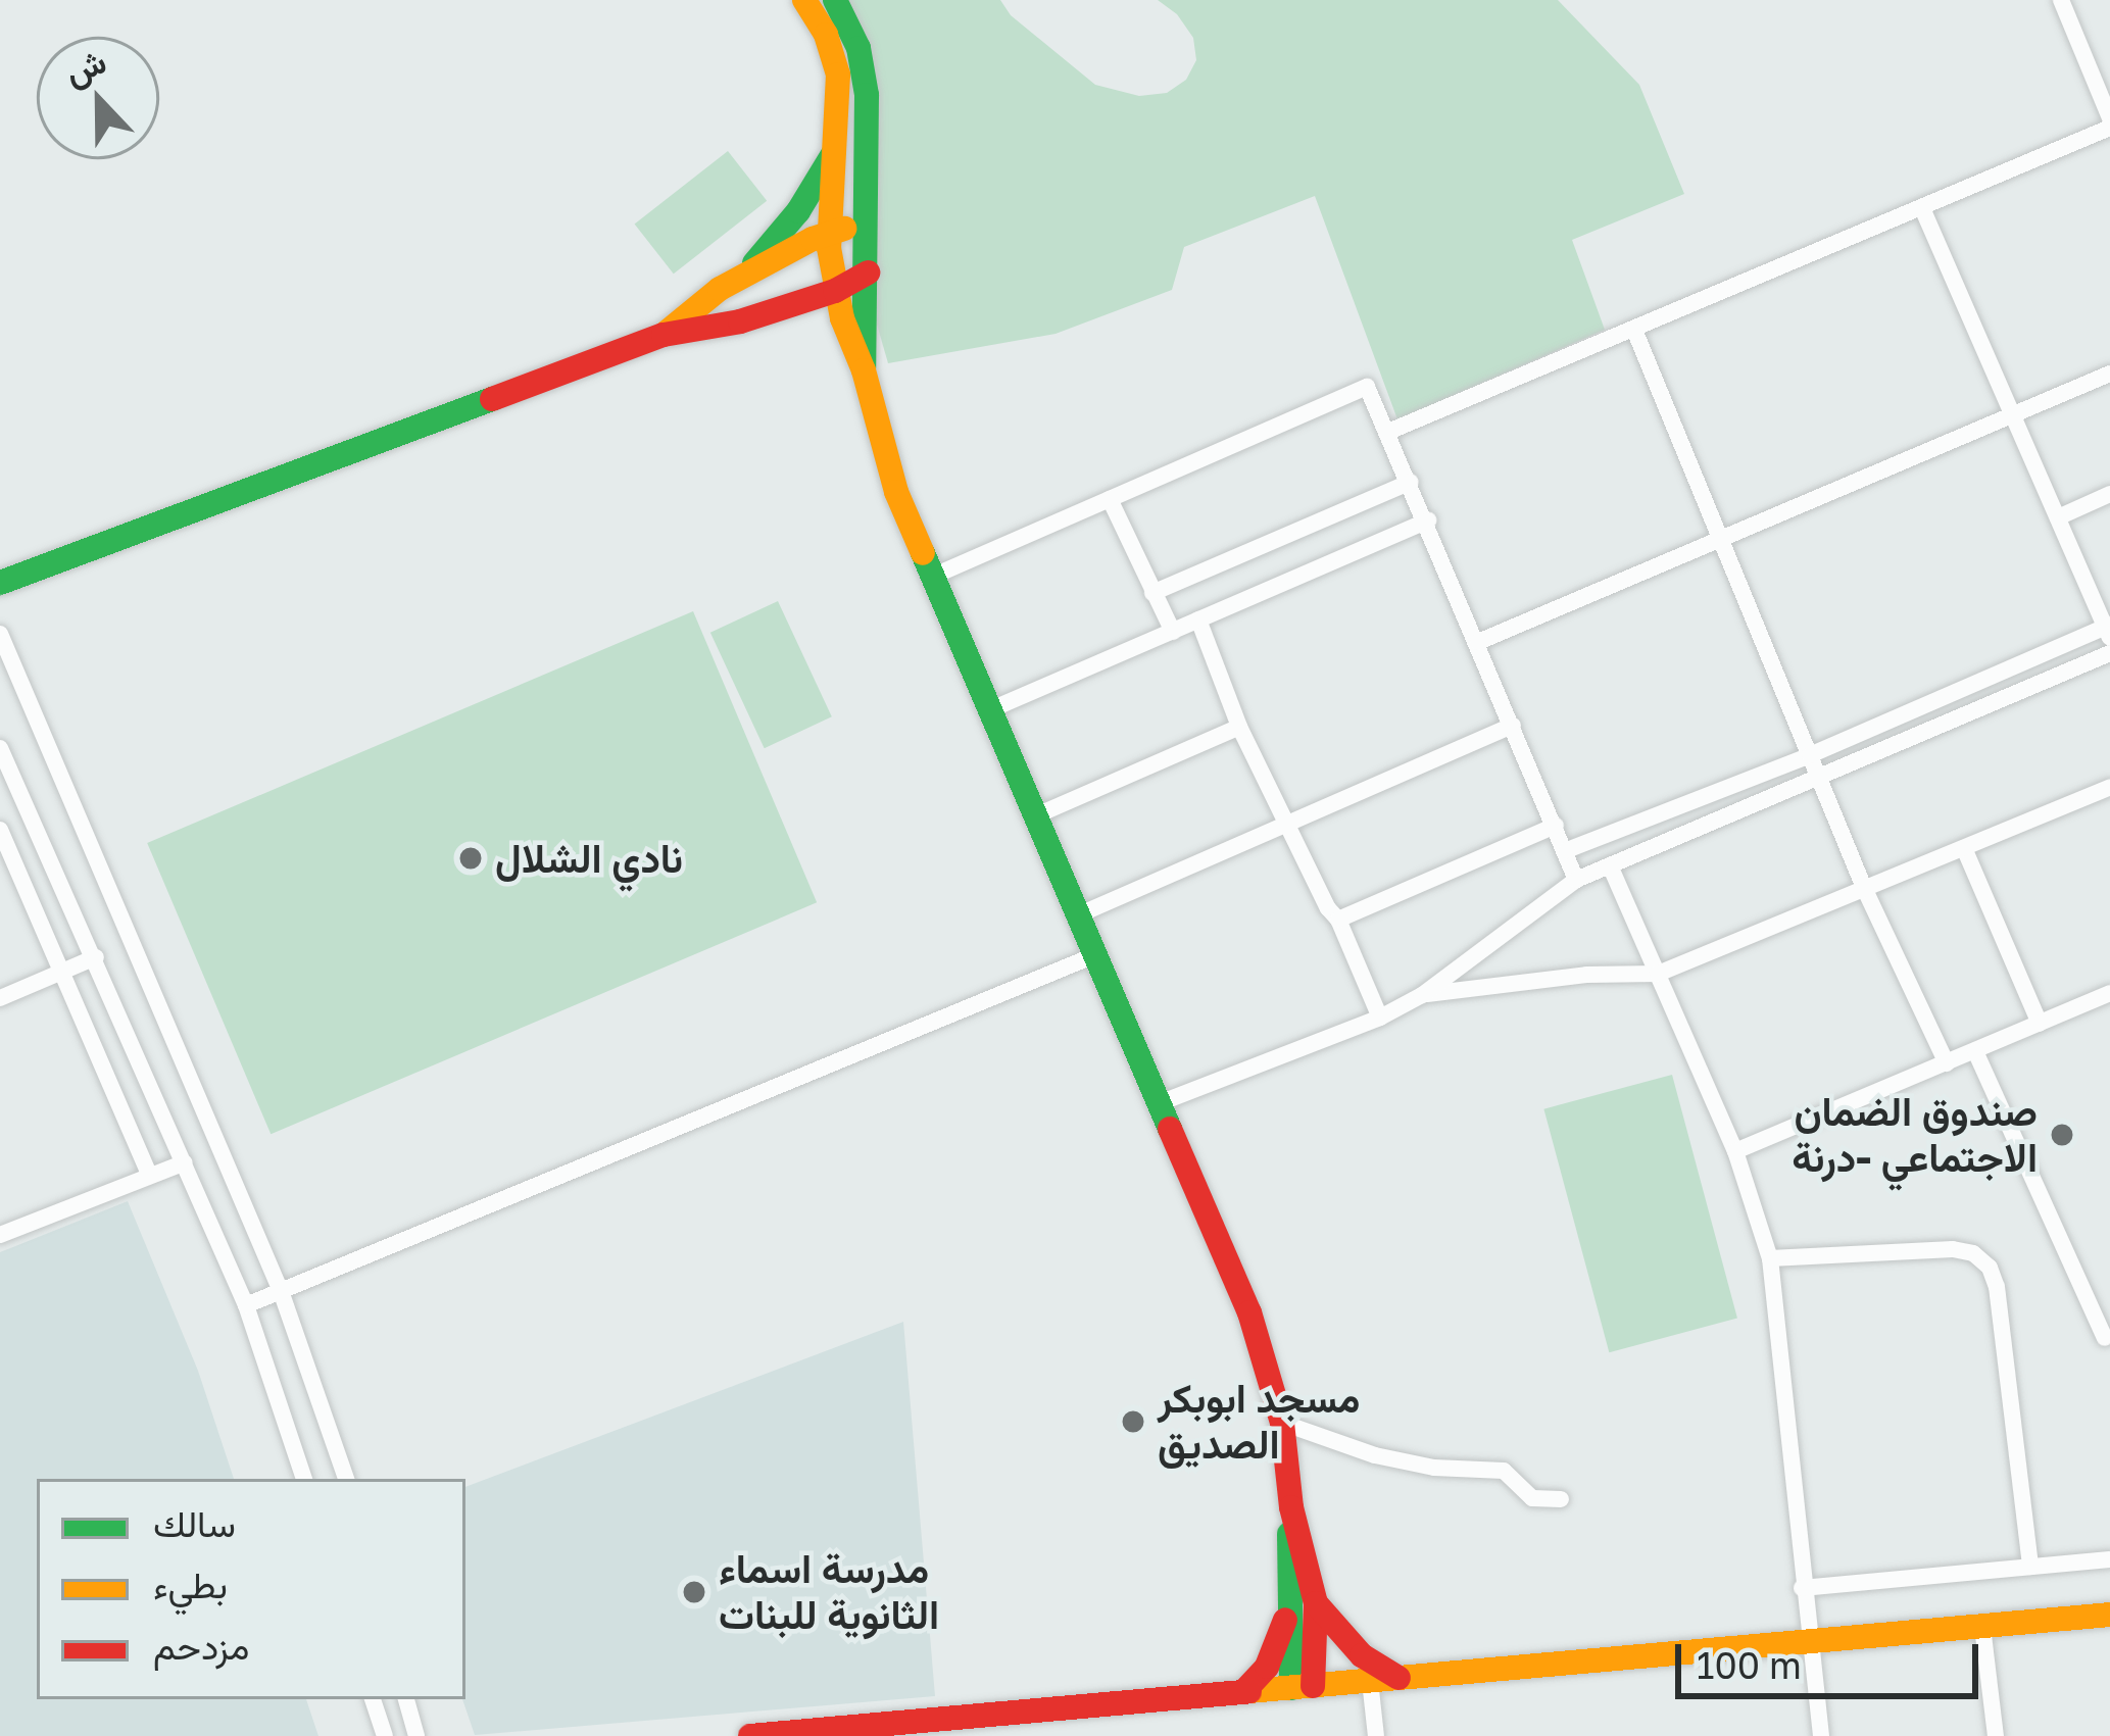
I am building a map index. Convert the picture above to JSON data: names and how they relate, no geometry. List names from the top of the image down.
{
  "places": [
    "نادي الشلال",
    "صندوق الضمان الاجتماعي -درنة",
    "مسجد ابوبكر الصديق",
    "مدرسة اسماء الثانوية للبنات"
  ],
  "legend": ["سالك", "بطيء", "مزدحم"],
  "scale_bar": "100 m",
  "north": "top"
}
